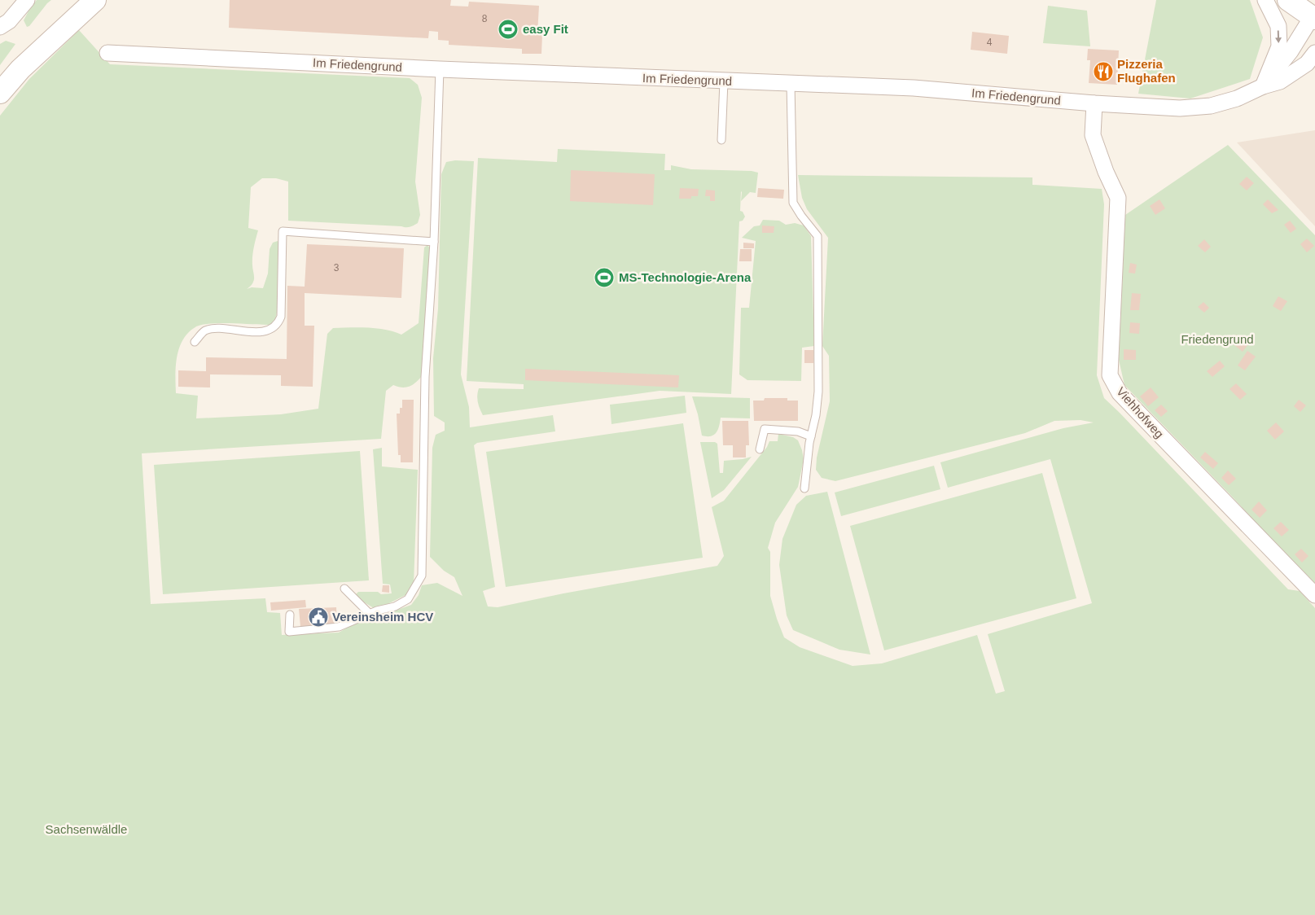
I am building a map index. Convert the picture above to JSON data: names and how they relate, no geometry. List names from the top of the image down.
{
  "streets": {
    "street": ["Im Friedengrund", "Viehhofweg"]
  },
  "crossings": [
    ["Im Friedengrund", "Viehhofweg"]
  ],
  "parks": ["Friedengrund", "Sachsenwäldle"],
  "places": {
    "sports": ["easy Fit", "MS-Technologie-Arena"],
    "restaurant": ["Pizzeria Flughafen"],
    "public building": ["Vereinsheim HCV"]
  },
  "house_numbers": ["8", "4", "3"]
}
